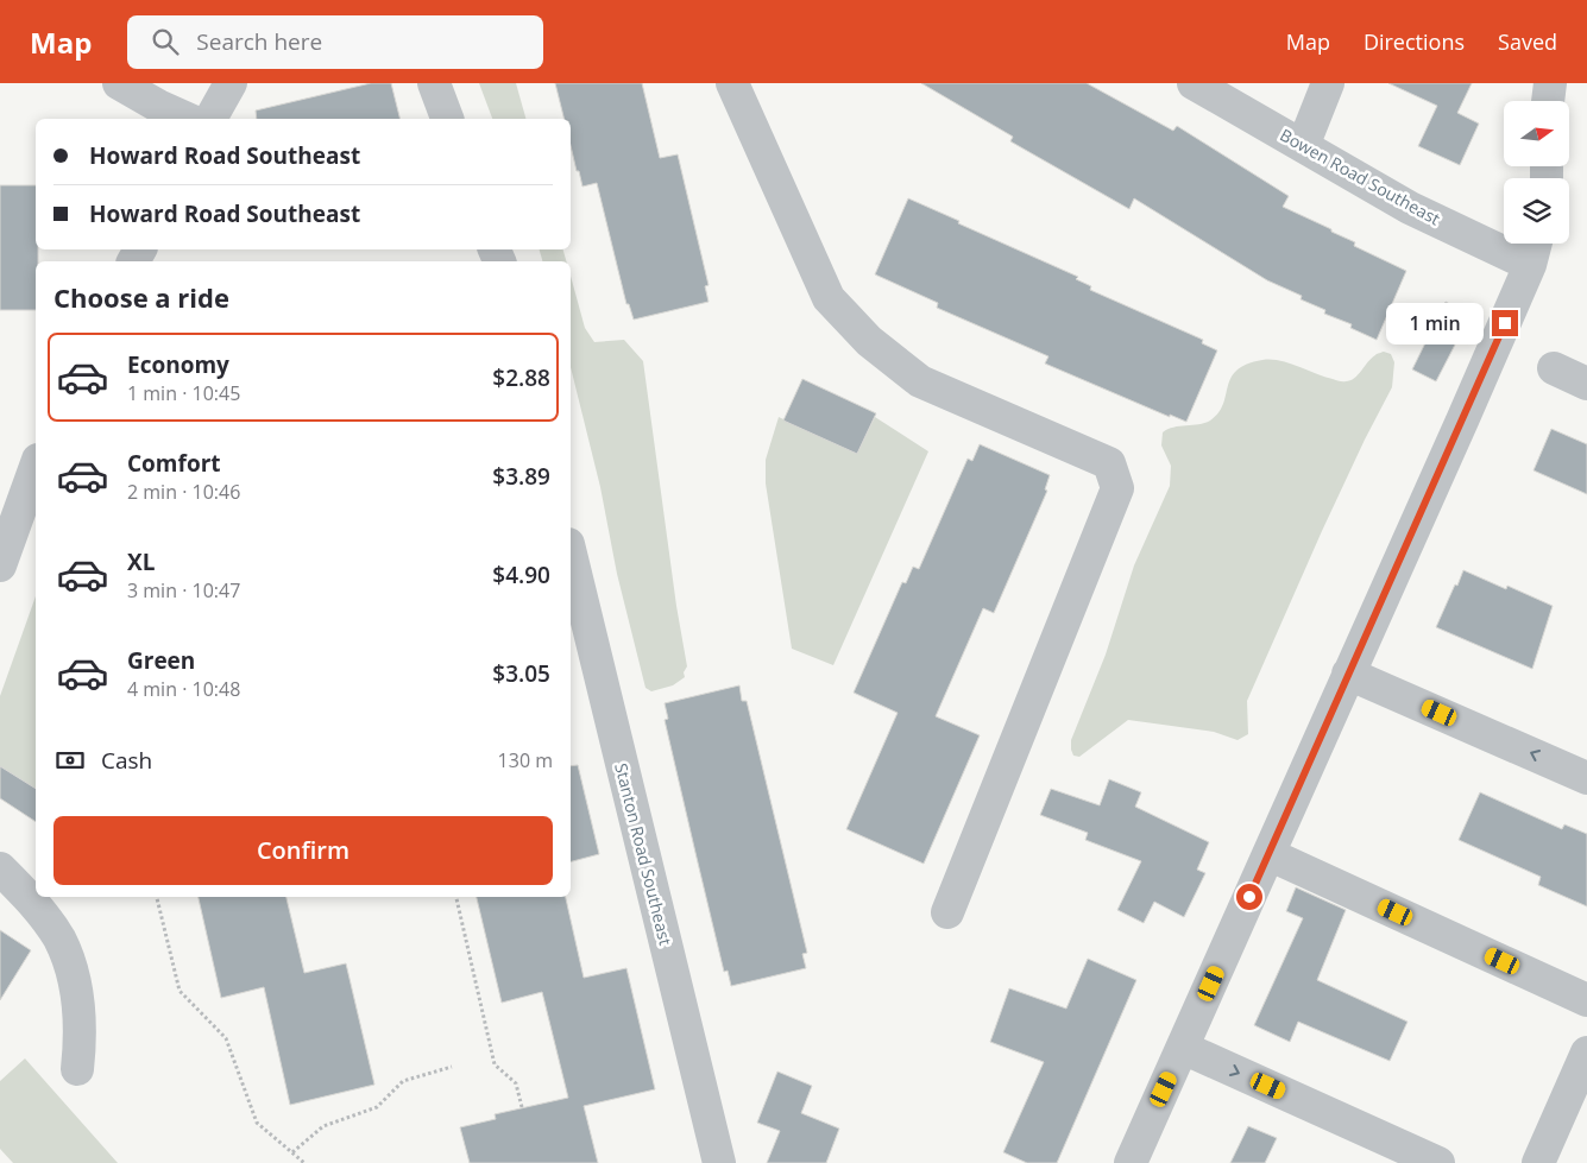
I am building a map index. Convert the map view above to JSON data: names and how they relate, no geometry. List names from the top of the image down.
{
  "streets": {
    "street": ["Bowen Road Southeast", "Stanton Road Southeast"]
  },
  "north": "right",
  "page": {
    "header": "Map",
    "search": "Search here",
    "nav": ["Map", "Directions", "Saved"],
    "banner": ["Howard Road Southeast", "Howard Road Southeast"],
    "heading": "Choose a ride",
    "bubble": "1 min",
    "list": [
      {
        "name": "Economy",
        "note": "1 min · 10:45",
        "value": "$2.88"
      },
      {
        "name": "Comfort",
        "note": "2 min · 10:46",
        "value": "$3.89"
      },
      {
        "name": "XL",
        "note": "3 min · 10:47",
        "value": "$4.90"
      },
      {
        "name": "Green",
        "note": "4 min · 10:48",
        "value": "$3.05"
      }
    ],
    "pay": ["Cash", "130 m"],
    "buttons": "Confirm"
  }
}
